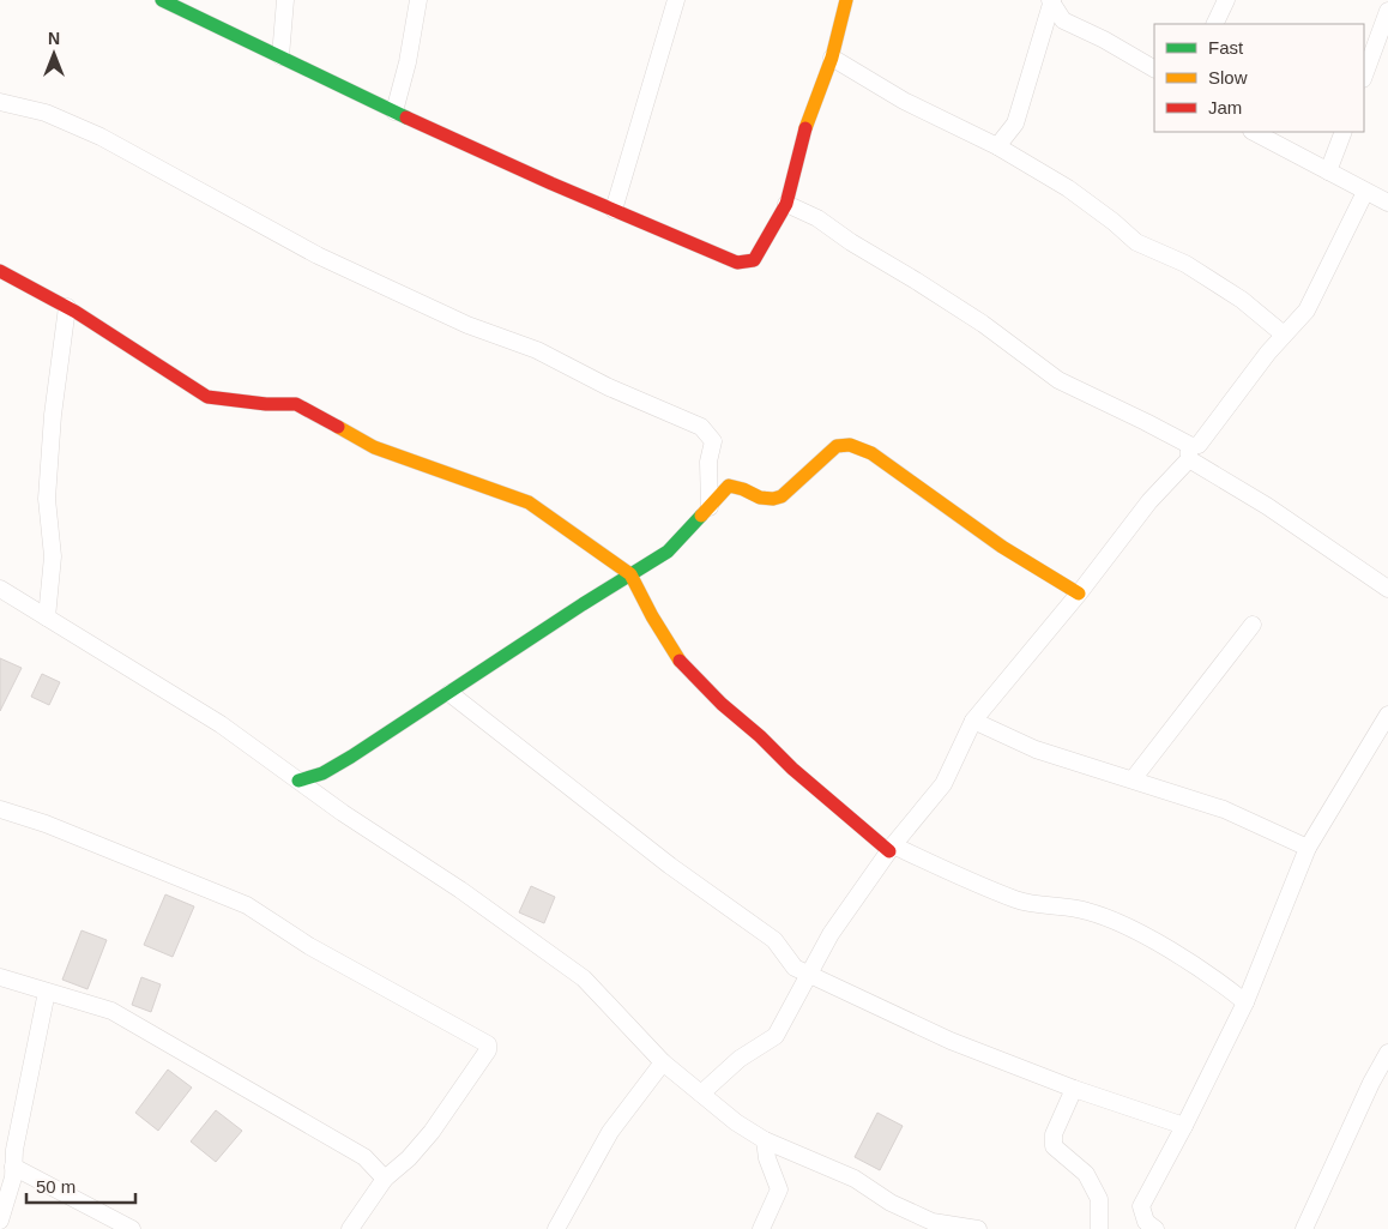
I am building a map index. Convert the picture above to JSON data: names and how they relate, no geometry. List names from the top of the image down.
{
  "legend": ["Fast", "Slow", "Jam"],
  "scale_bar": "50 m",
  "north": "top"
}
